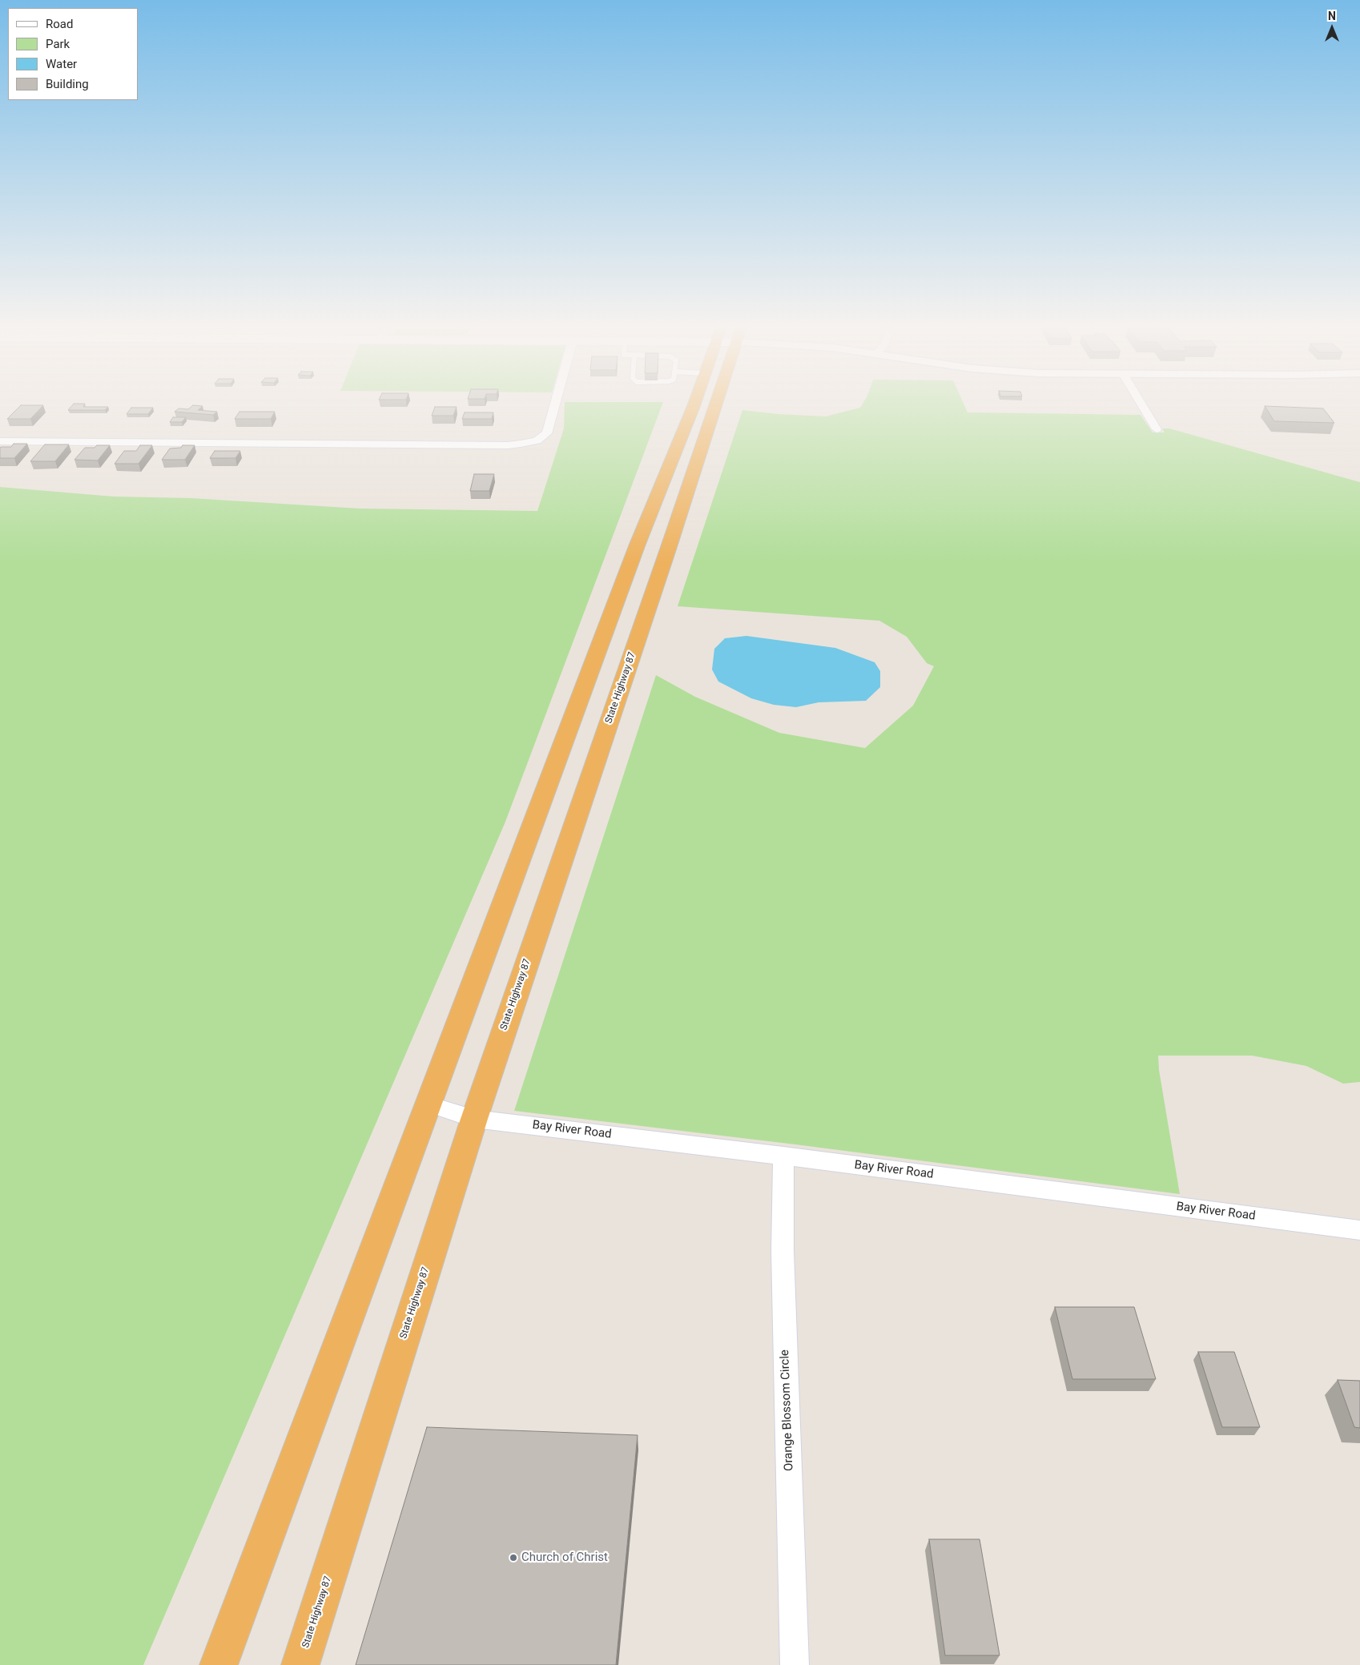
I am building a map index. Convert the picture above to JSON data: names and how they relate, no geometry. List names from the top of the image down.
{
  "streets": {
    "highway": ["State Highway 87"],
    "street": ["Bay River Road", "Orange Blossom Circle"]
  },
  "crossings": [
    ["State Highway 87", "Bay River Road"],
    ["Bay River Road", "Orange Blossom Circle"]
  ],
  "places": ["Church of Christ"],
  "legend": [
    "Road",
    "Park",
    "Water",
    "Building"
  ],
  "north": "top"
}
